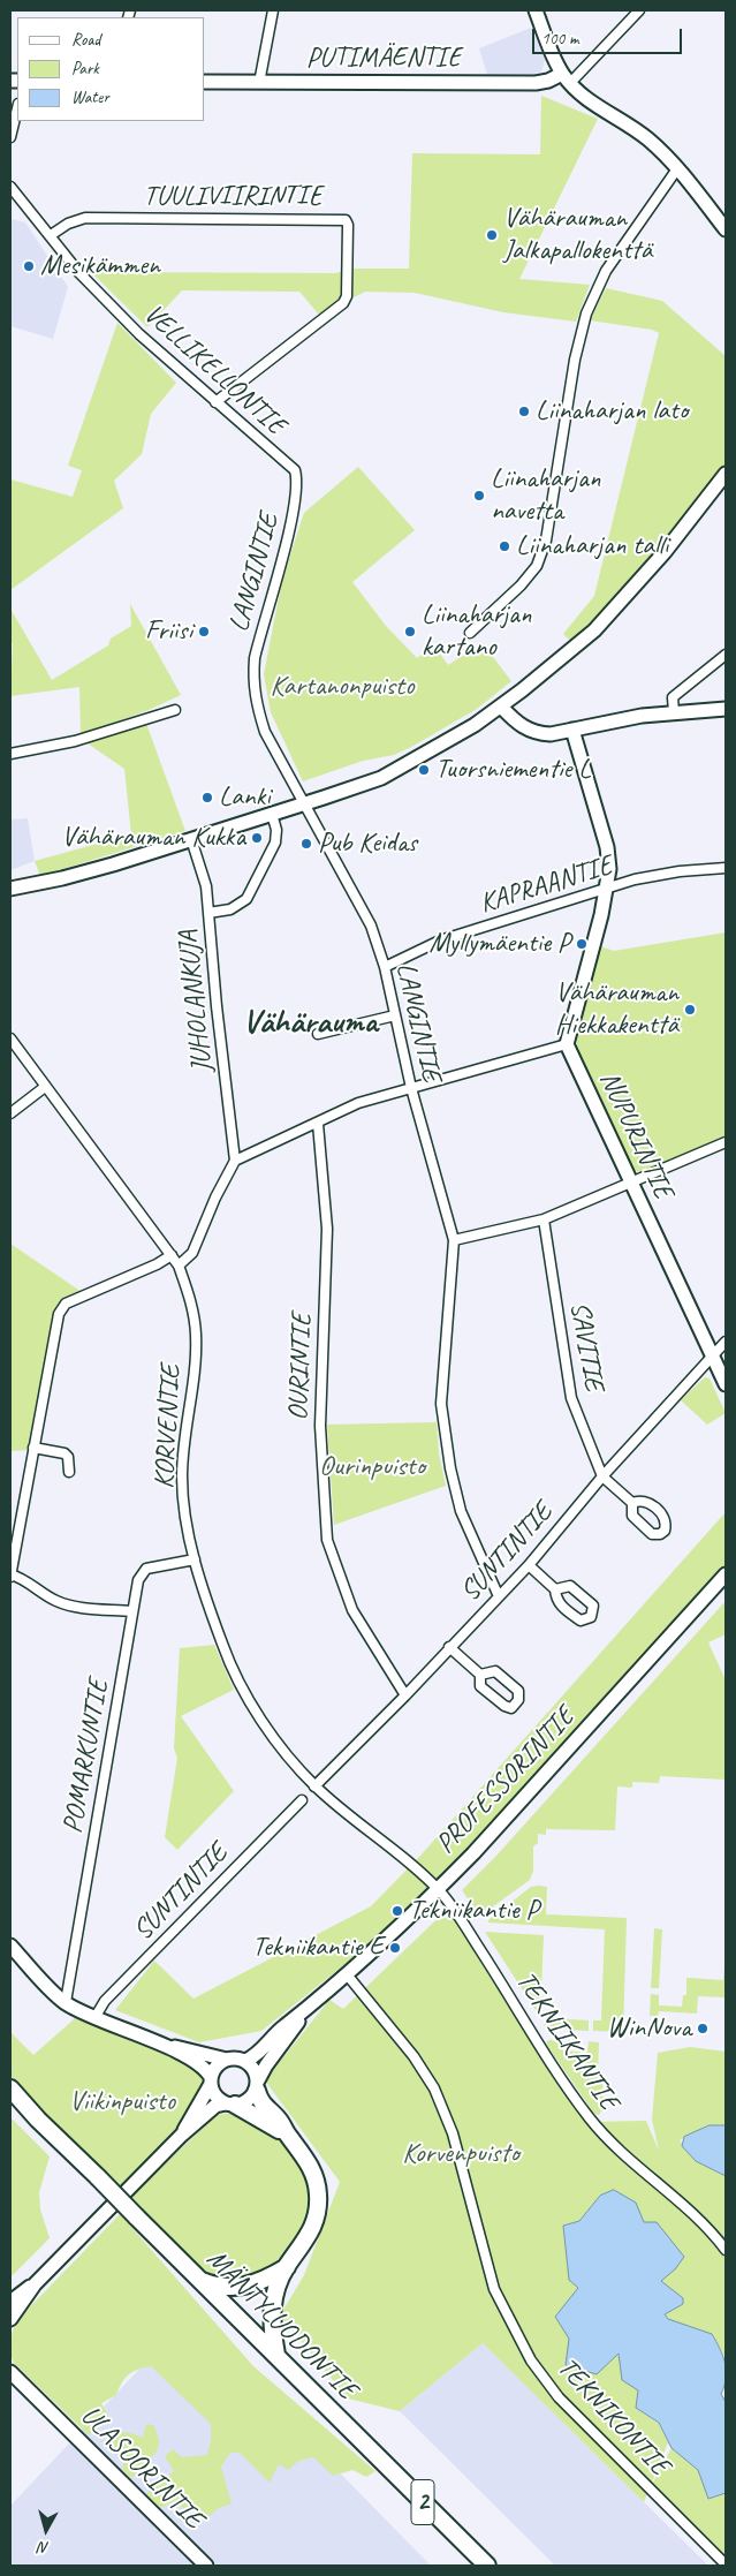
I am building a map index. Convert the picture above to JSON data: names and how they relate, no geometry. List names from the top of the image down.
{
  "streets": {
    "highway": ["MÄNTYLUODONTIE", "2"],
    "main road": [
      "PUTIMÄENTIE",
      "NUPURINTIE",
      "PROFESSORINTIE",
      "ULASOORINTIE"
    ],
    "street": [
      "TUULIVIIRINTIE",
      "VELLIKELLONTIE",
      "LANGINTIE",
      "KAPRAANTIE",
      "JUHOLANKUJA",
      "SAVITIE",
      "OURINTIE",
      "KORVENTIE",
      "SUNTINTIE",
      "POMARKUNTIE",
      "TEKNIIKANTIE",
      "TEKNIKONTIE"
    ]
  },
  "crossings": [
    ["TUULIVIIRINTIE", "VELLIKELLONTIE"],
    ["VELLIKELLONTIE", "LANGINTIE"],
    ["LANGINTIE", "KAPRAANTIE"],
    ["LANGINTIE", "SUNTINTIE"],
    ["NUPURINTIE", "SUNTINTIE"],
    ["SAVITIE", "SUNTINTIE"],
    ["OURINTIE", "SUNTINTIE"],
    ["KORVENTIE", "SUNTINTIE"],
    ["KORVENTIE", "POMARKUNTIE"],
    ["KORVENTIE", "PROFESSORINTIE"],
    ["KORVENTIE", "TEKNIIKANTIE"],
    ["PROFESSORINTIE", "TEKNIIKANTIE"],
    ["PROFESSORINTIE", "TEKNIKONTIE"]
  ],
  "districts": ["Vähärauma"],
  "parks": [
    "Kartanonpuisto",
    "Ourinpuisto",
    "Viikinpuisto",
    "Korvenpuisto"
  ],
  "places": [
    "Vähärauman Jalkapallokenttä",
    "Mesikämmen",
    "Liinaharjan lato",
    "Liinaharjan navetta",
    "Liinaharjan talli",
    "Friisi",
    "Liinaharjan kartano",
    "Tuorsniementie L",
    "Lanki",
    "Vähärauman Kukka",
    "Pub Keidas",
    "Myllymäentie P",
    "Vähärauman Hiekkakenttä",
    "Tekniikantie P",
    "Tekniikantie E",
    "WinNova"
  ],
  "legend": ["Road", "Park", "Water"],
  "scale_bar": "100 m",
  "north": "bottom"
}
